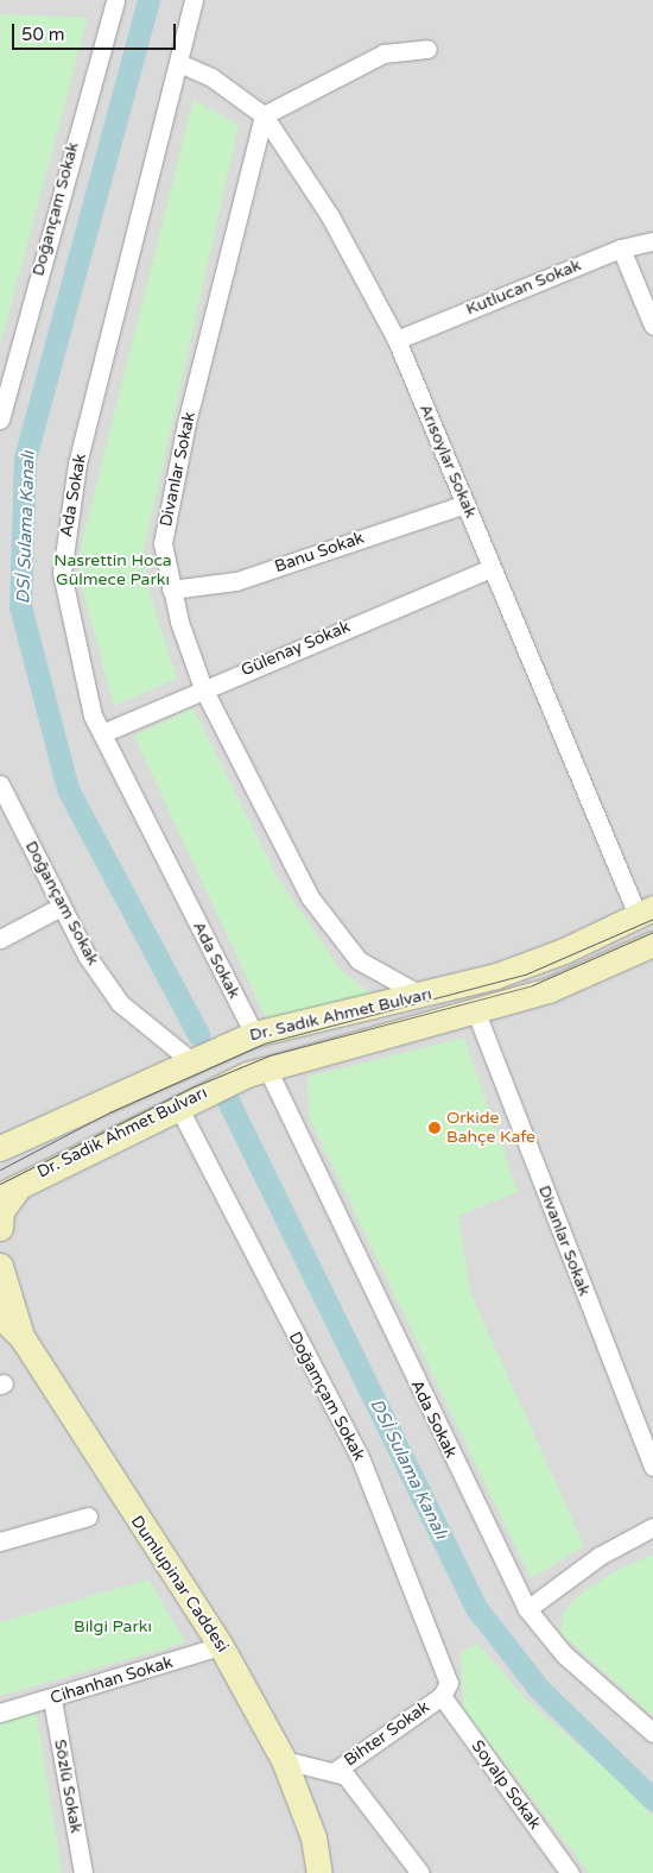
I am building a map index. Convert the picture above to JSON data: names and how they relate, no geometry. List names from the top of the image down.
{
  "streets": {
    "main road": ["Dr. Sadık Ahmet Bulvarı", "Dr. Sadik Ahmet Bulvarı", "Dumlupinar Caddesi"],
    "street": [
      "Doğançam Sokak",
      "Kutlucan Sokak",
      "Arısoylar Sokak",
      "Divanlar Sokak",
      "Ada Sokak",
      "Banu Sokak",
      "Gülenay Sokak",
      "Doğamçam Sokak",
      "Cihanhan Sokak",
      "Bihter Sokak",
      "Soyalp Sokak",
      "Sözlü Sokak"
    ]
  },
  "crossings": [
    ["Doğançam Sokak", "Dr. Sadık Ahmet Bulvarı"],
    ["Kutlucan Sokak", "Arısoylar Sokak"],
    ["Arısoylar Sokak", "Divanlar Sokak"],
    ["Arısoylar Sokak", "Ada Sokak"],
    ["Arısoylar Sokak", "Banu Sokak"],
    ["Arısoylar Sokak", "Gülenay Sokak"],
    ["Arısoylar Sokak", "Dr. Sadık Ahmet Bulvarı"],
    ["Divanlar Sokak", "Banu Sokak"],
    ["Divanlar Sokak", "Gülenay Sokak"],
    ["Divanlar Sokak", "Dr. Sadık Ahmet Bulvarı"],
    ["Ada Sokak", "Gülenay Sokak"],
    ["Ada Sokak", "Dr. Sadık Ahmet Bulvarı"],
    ["Ada Sokak", "Dr. Sadik Ahmet Bulvarı"],
    ["Dr. Sadık Ahmet Bulvarı", "Dr. Sadik Ahmet Bulvarı"],
    ["Dr. Sadik Ahmet Bulvarı", "Doğamçam Sokak"],
    ["Doğamçam Sokak", "Bihter Sokak"],
    ["Doğamçam Sokak", "Soyalp Sokak"],
    ["Dumlupinar Caddesi", "Cihanhan Sokak"],
    ["Cihanhan Sokak", "Sözlü Sokak"],
    ["Bihter Sokak", "Soyalp Sokak"]
  ],
  "water": ["DSİ Sulama Kanalı"],
  "parks": ["Nasrettin Hoca Gülmece Parkı", "Bilgi Parkı"],
  "places": ["Orkide Bahçe Kafe"],
  "scale_bar": "50 m"
}
